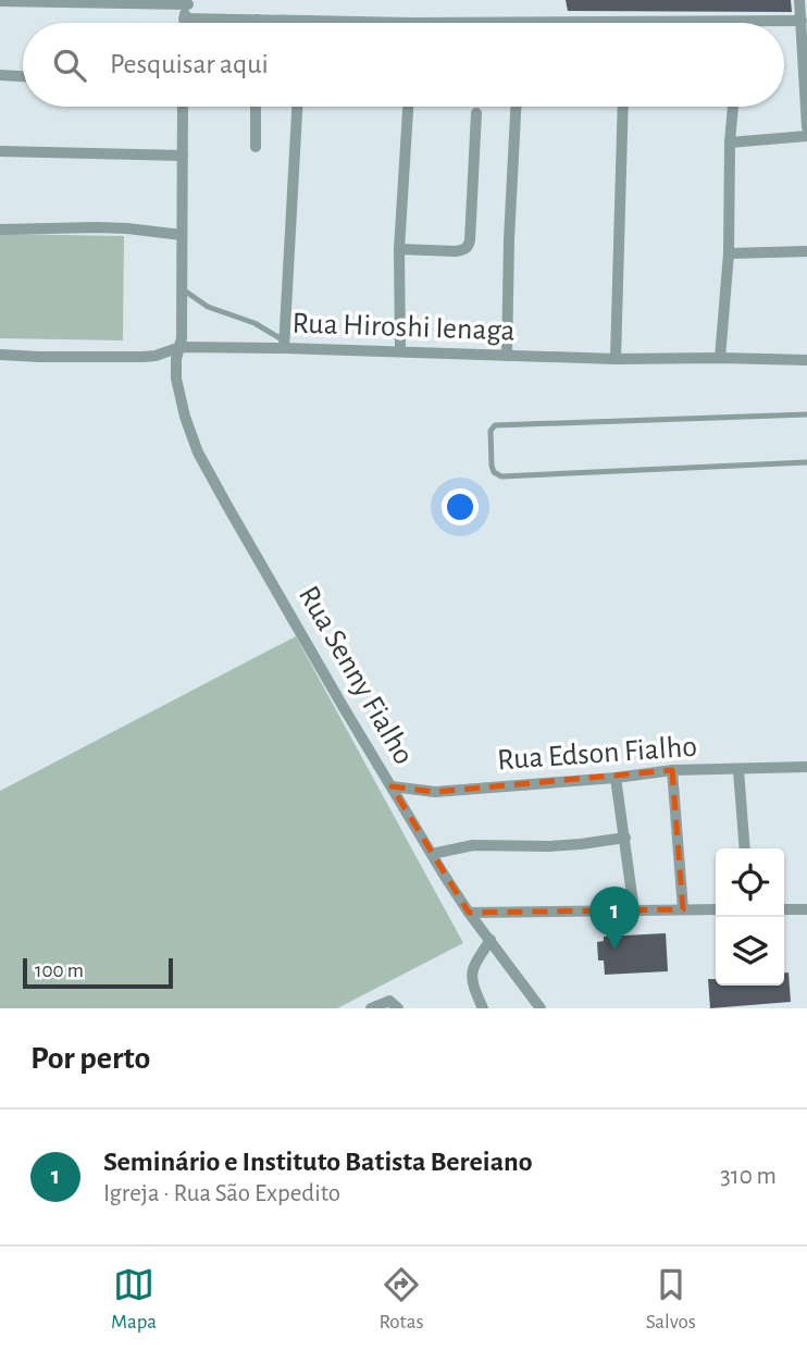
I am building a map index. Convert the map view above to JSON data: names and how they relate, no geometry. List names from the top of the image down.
{
  "streets": {
    "street": ["Rua Hiroshi Ienaga", "Rua Senny Fialho", "Rua Edson Fialho"]
  },
  "crossings": [
    ["Rua Hiroshi Ienaga", "Rua Senny Fialho"],
    ["Rua Senny Fialho", "Rua Edson Fialho"]
  ],
  "scale_bar": "100 m",
  "page": {
    "search": "Pesquisar aqui",
    "pins": "1",
    "scale": "100 m",
    "heading": "Por perto",
    "list": [
      {
        "mark": "1",
        "name": "Seminário e Instituto Batista Bereiano",
        "note": "Igreja · Rua São Expedito",
        "value": "310 m"
      }
    ],
    "nav": ["Mapa", "Rotas", "Salvos"]
  }
}
